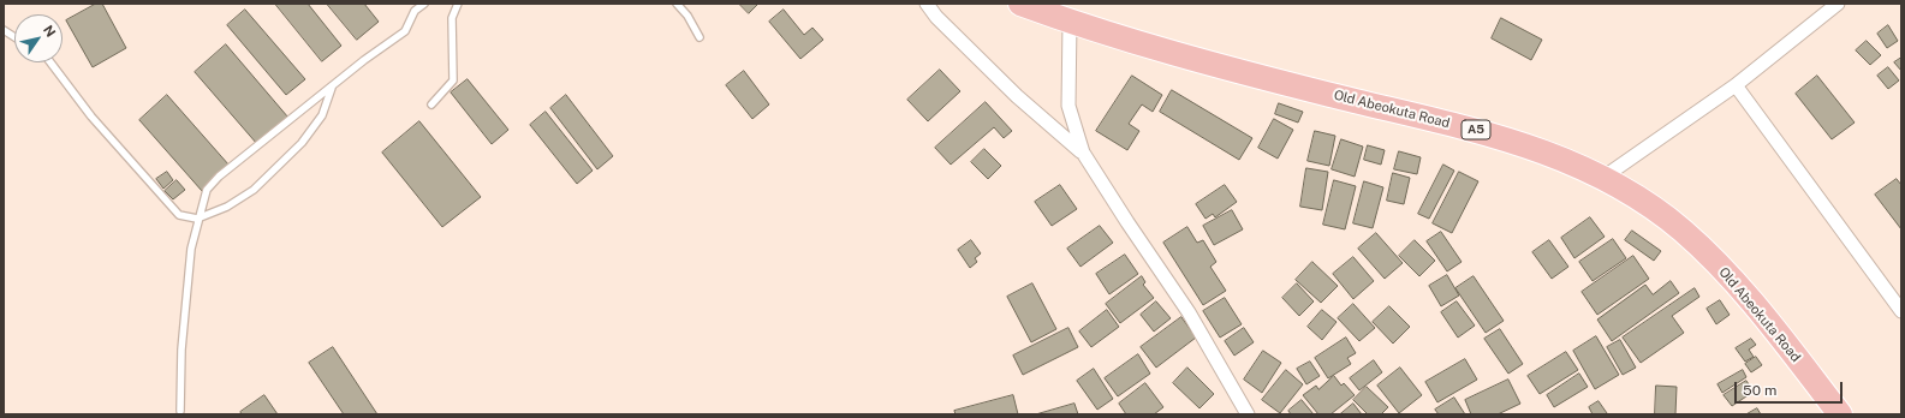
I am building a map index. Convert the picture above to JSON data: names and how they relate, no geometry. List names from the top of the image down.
{
  "streets": {
    "highway": ["Old Abeokuta Road", "A5"]
  },
  "scale_bar": "50 m",
  "north": "top right"
}
